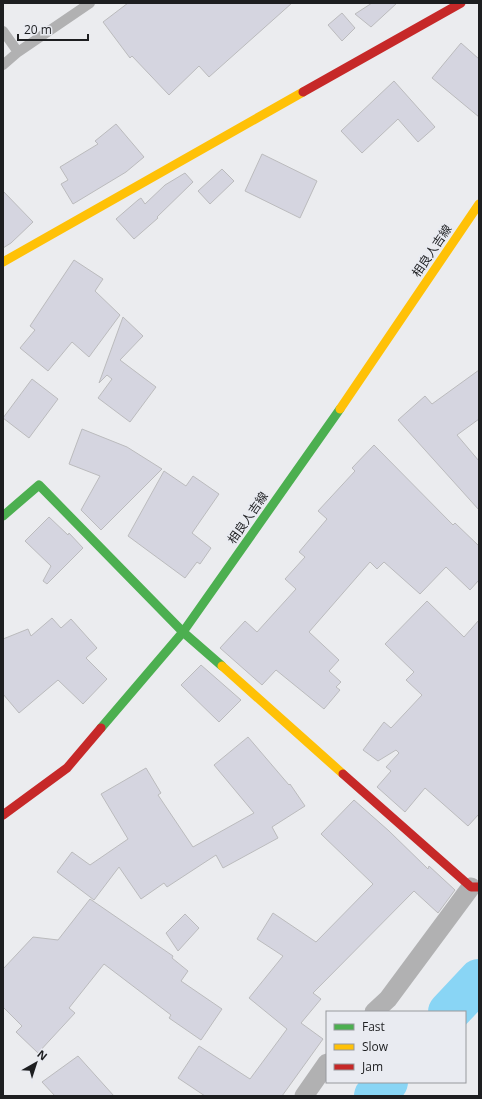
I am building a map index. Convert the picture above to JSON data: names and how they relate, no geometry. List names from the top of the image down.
{
  "streets": {
    "street": ["相良人吉線"]
  },
  "legend": ["Fast", "Slow", "Jam"],
  "scale_bar": "20 m",
  "north": "top right"
}
